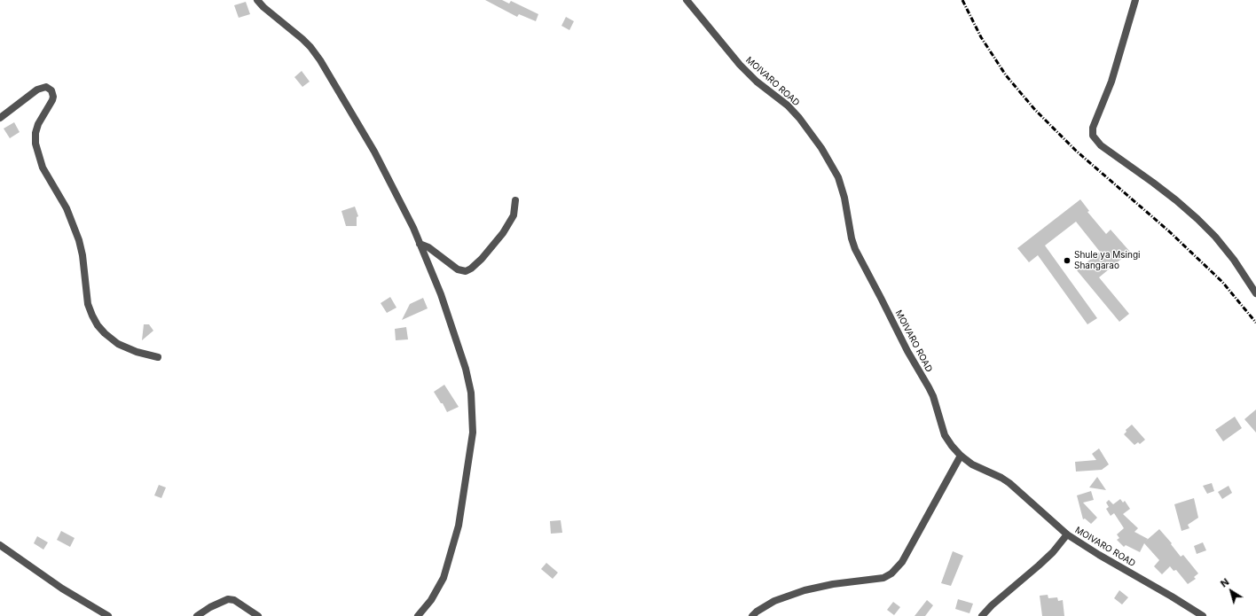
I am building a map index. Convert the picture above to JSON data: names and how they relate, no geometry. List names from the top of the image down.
{
  "streets": {
    "street": ["MOIVARO ROAD"]
  },
  "places": ["Shule ya Msingi Shangarao"],
  "north": "top left"
}
